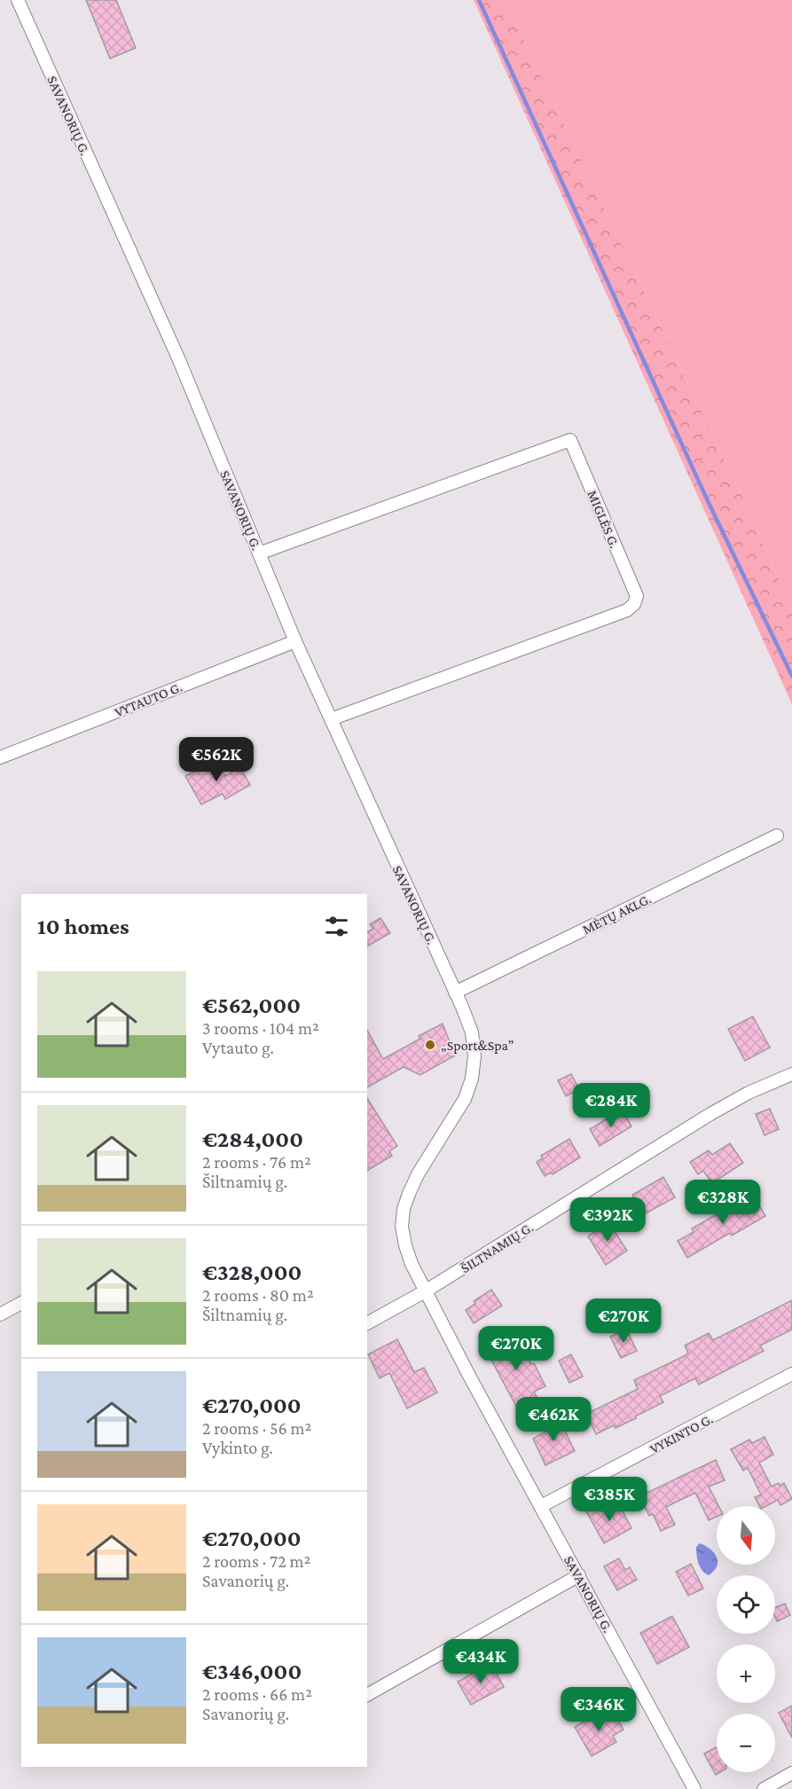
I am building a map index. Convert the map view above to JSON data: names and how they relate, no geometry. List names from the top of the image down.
{
  "streets": {
    "street": [
      "SAVANORIŲ G.",
      "MIGLĖS G.",
      "VYTAUTO G.",
      "MĖTŲ AKLG.",
      "ŠILTNAMIŲ G.",
      "VYKINTO G."
    ]
  },
  "crossings": [
    ["SAVANORIŲ G.", "MIGLĖS G."],
    ["SAVANORIŲ G.", "VYTAUTO G."],
    ["SAVANORIŲ G.", "MĖTŲ AKLG."],
    ["SAVANORIŲ G.", "ŠILTNAMIŲ G."],
    ["SAVANORIŲ G.", "VYKINTO G."]
  ],
  "places": ["„Sport&Spa”"],
  "north": "bottom",
  "page": {
    "price": [
      "€562K",
      "€284K",
      "€328K",
      "€392K",
      "€270K",
      "€270K",
      "€462K",
      "€385K",
      "€434K",
      "€346K"
    ],
    "heading": "10 homes",
    "list": [
      {
        "name": "€562,000",
        "note": "3 rooms · 104 m² · Vytauto g."
      },
      {
        "name": "€284,000",
        "note": "2 rooms · 76 m² · Šiltnamių g."
      },
      {
        "name": "€328,000",
        "note": "2 rooms · 80 m² · Šiltnamių g."
      },
      {
        "name": "€270,000",
        "note": "2 rooms · 56 m² · Vykinto g."
      },
      {
        "name": "€270,000",
        "note": "2 rooms · 72 m² · Savanorių g."
      },
      {
        "name": "€346,000",
        "note": "2 rooms · 66 m² · Savanorių g."
      }
    ],
    "map_buttons": ["+", "−"]
  }
}
